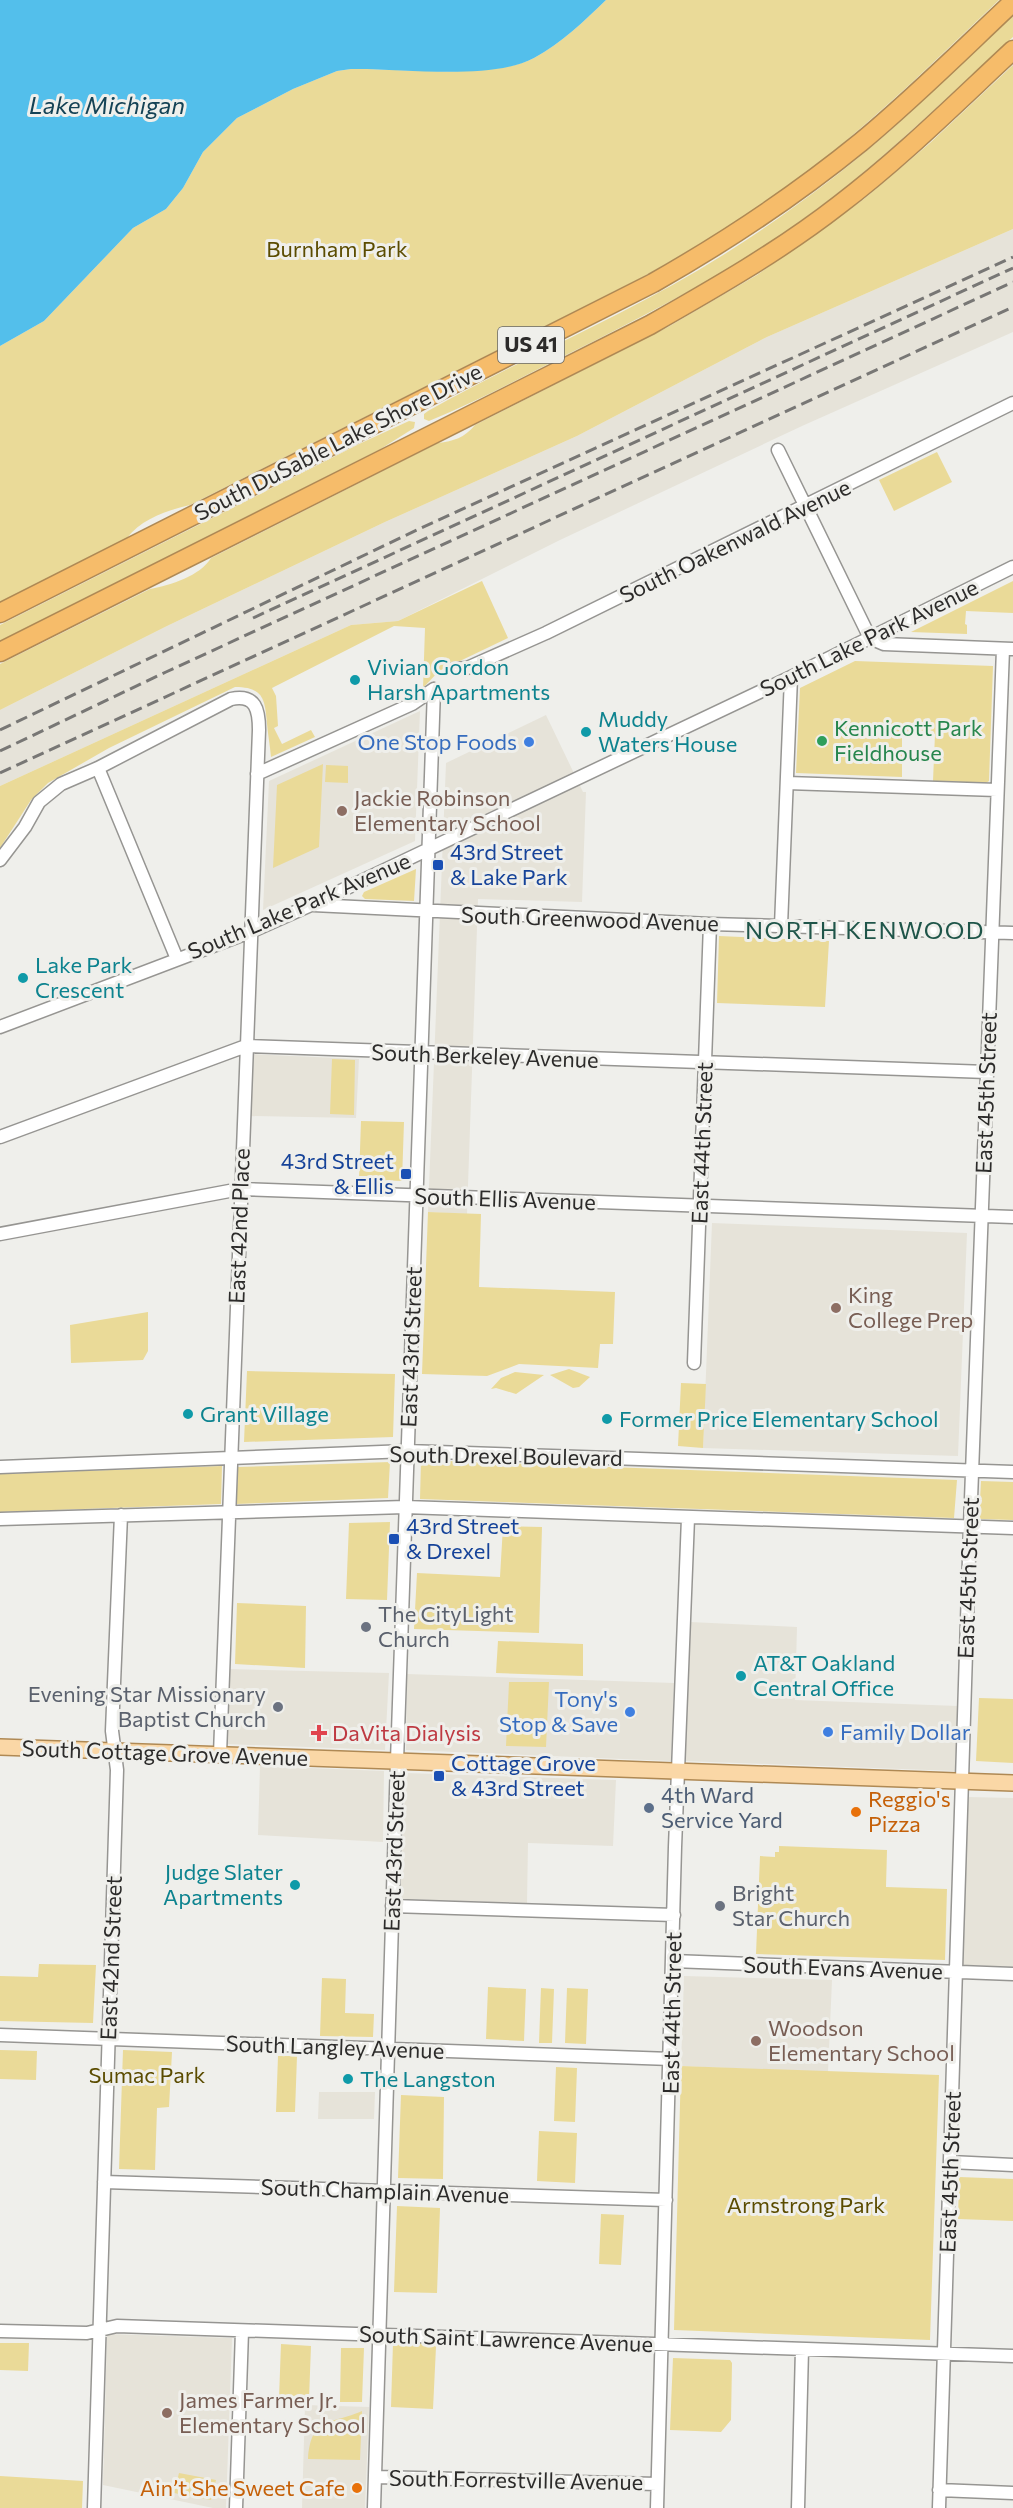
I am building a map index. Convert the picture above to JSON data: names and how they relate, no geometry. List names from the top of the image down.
{
  "streets": {
    "highway": ["US 41", "South DuSable Lake Shore Drive"],
    "main road": ["South Cottage Grove Avenue"],
    "street": [
      "South Oakenwald Avenue",
      "South Lake Park Avenue",
      "South Greenwood Avenue",
      "South Berkeley Avenue",
      "East 45th Street",
      "East 44th Street",
      "South Ellis Avenue",
      "East 42nd Place",
      "East 43rd Street",
      "South Drexel Boulevard",
      "East 42nd Street",
      "South Evans Avenue",
      "South Langley Avenue",
      "South Champlain Avenue",
      "South Saint Lawrence Avenue",
      "South Forrestville Avenue"
    ]
  },
  "crossings": [
    ["South Lake Park Avenue", "South Greenwood Avenue"],
    ["South Lake Park Avenue", "East 42nd Place"],
    ["South Lake Park Avenue", "East 43rd Street"],
    ["South Greenwood Avenue", "East 45th Street"],
    ["South Greenwood Avenue", "East 44th Street"],
    ["South Greenwood Avenue", "East 43rd Street"],
    ["South Berkeley Avenue", "East 45th Street"],
    ["South Berkeley Avenue", "East 44th Street"],
    ["South Berkeley Avenue", "East 42nd Place"],
    ["South Berkeley Avenue", "East 43rd Street"],
    ["East 45th Street", "South Ellis Avenue"],
    ["East 45th Street", "South Drexel Boulevard"],
    ["East 45th Street", "South Cottage Grove Avenue"],
    ["East 45th Street", "South Evans Avenue"],
    ["East 45th Street", "South Saint Lawrence Avenue"],
    ["East 44th Street", "South Ellis Avenue"],
    ["East 44th Street", "South Cottage Grove Avenue"],
    ["East 44th Street", "South Evans Avenue"],
    ["East 44th Street", "South Langley Avenue"],
    ["East 44th Street", "South Champlain Avenue"],
    ["East 44th Street", "South Saint Lawrence Avenue"],
    ["East 44th Street", "South Forrestville Avenue"],
    ["South Ellis Avenue", "East 42nd Place"],
    ["South Ellis Avenue", "East 43rd Street"],
    ["East 42nd Place", "East 43rd Street"],
    ["East 42nd Place", "South Drexel Boulevard"],
    ["East 42nd Place", "South Cottage Grove Avenue"],
    ["East 43rd Street", "South Drexel Boulevard"],
    ["East 43rd Street", "South Cottage Grove Avenue"],
    ["East 43rd Street", "South Langley Avenue"],
    ["East 43rd Street", "South Champlain Avenue"],
    ["East 43rd Street", "South Saint Lawrence Avenue"],
    ["East 43rd Street", "South Forrestville Avenue"],
    ["South Cottage Grove Avenue", "East 42nd Street"],
    ["East 42nd Street", "South Langley Avenue"],
    ["East 42nd Street", "South Champlain Avenue"],
    ["East 42nd Street", "South Saint Lawrence Avenue"]
  ],
  "districts": ["NORTH KENWOOD"],
  "water": ["Lake Michigan"],
  "parks": ["Burnham Park", "Sumac Park", "Armstrong Park"],
  "places": {
    "other": [
      "Vivian Gordon Harsh Apartments",
      "Muddy Waters House",
      "Kennicott Park Fieldhouse",
      "One Stop Foods",
      "Jackie Robinson Elementary School",
      "Lake Park Crescent",
      "King College Prep",
      "Grant Village",
      "Former Price Elementary School",
      "The CityLight Church",
      "AT&T Oakland Central Office",
      "Evening Star Missionary Baptist Church",
      "Tony's Stop & Save",
      "Family Dollar",
      "4th Ward Service Yard",
      "Reggio's Pizza",
      "Judge Slater Apartments",
      "Bright Star Church",
      "Woodson Elementary School",
      "The Langston",
      "James Farmer Jr. Elementary School",
      "Ain’t She Sweet Cafe"
    ],
    "transit": [
      "43rd Street & Lake Park",
      "43rd Street & Ellis",
      "43rd Street & Drexel",
      "Cottage Grove & 43rd Street"
    ],
    "health": ["DaVita Dialysis"]
  }
}
